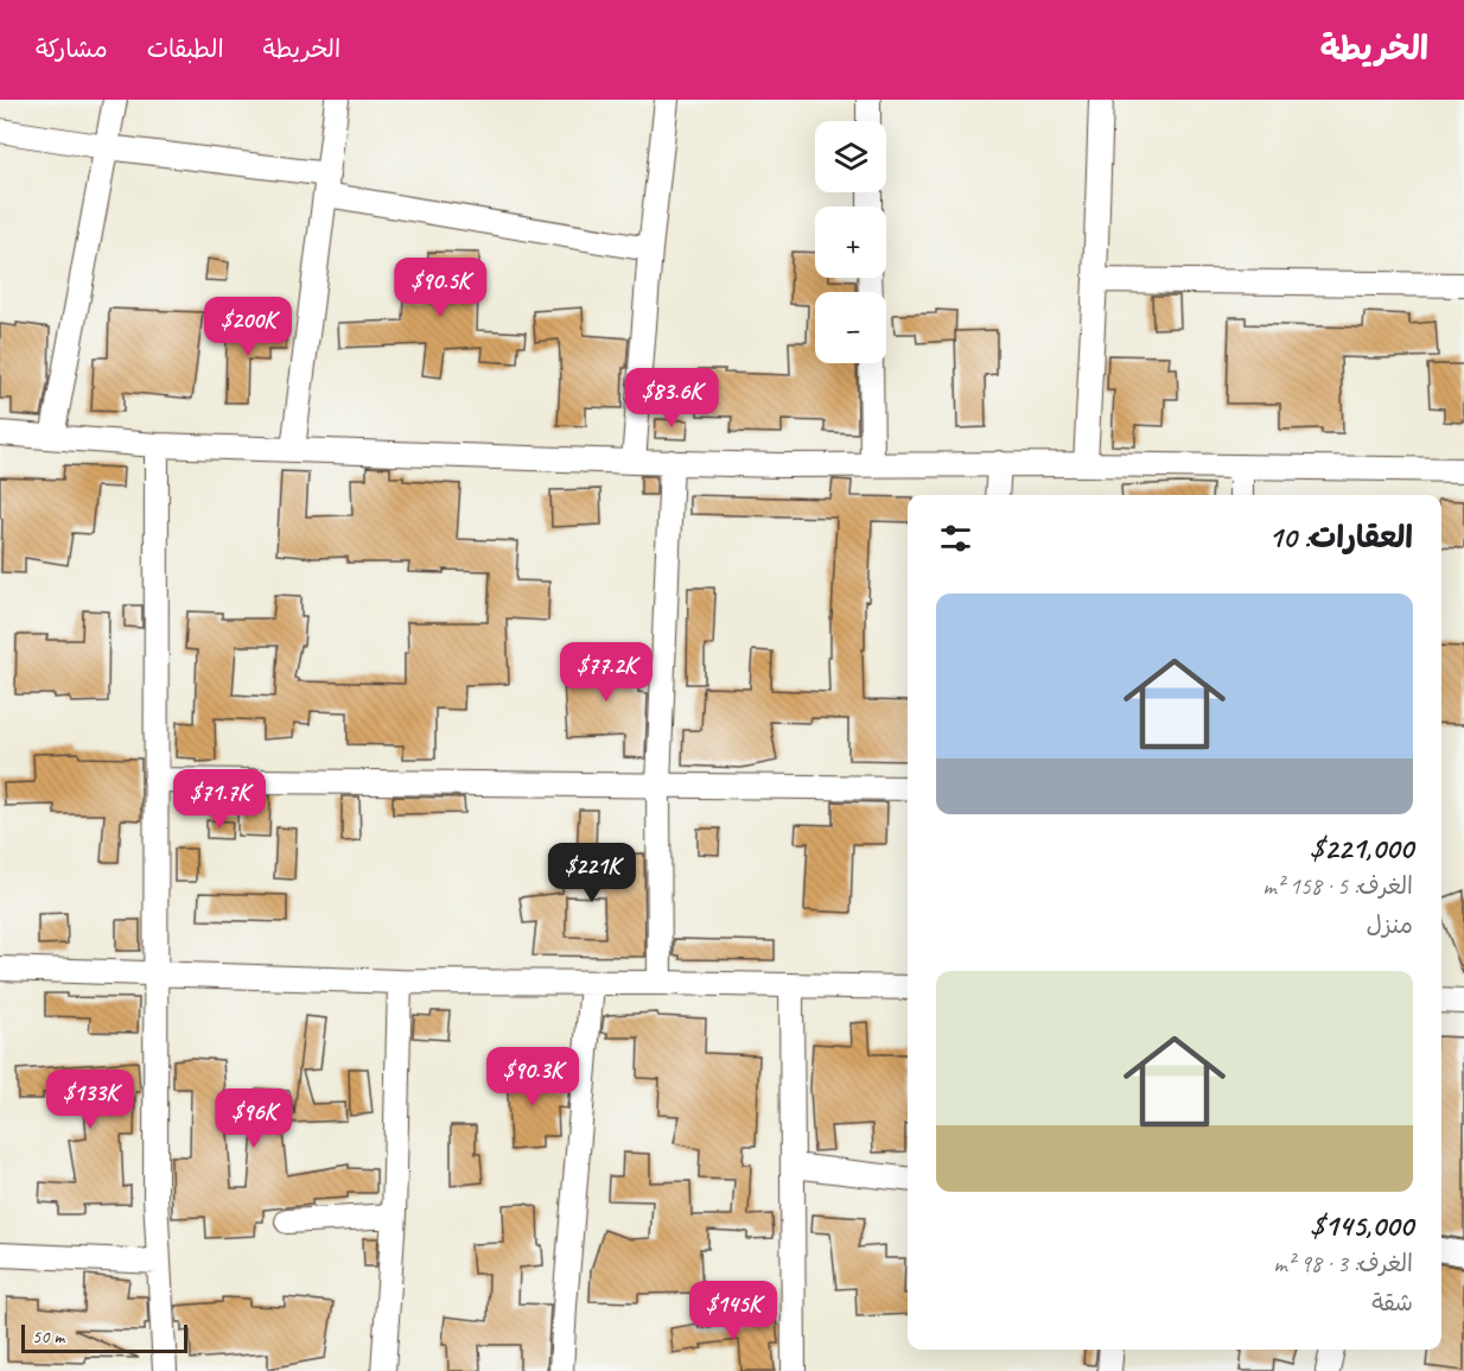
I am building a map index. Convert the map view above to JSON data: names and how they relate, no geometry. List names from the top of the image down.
{
  "scale_bar": "50 m",
  "page": {
    "header": "الخريطة",
    "nav": ["الخريطة", "الطبقات", "مشاركة"],
    "map_buttons": ["+", "−"],
    "price": [
      "$90.5K",
      "$200K",
      "$83.6K",
      "$77.2K",
      "$71.7K",
      "$221K",
      "$90.3K",
      "$133K",
      "$96K",
      "$145K"
    ],
    "heading": "العقارات: 10",
    "list": [
      {
        "name": "$221,000",
        "note": "الغرف: 5 · 158 m² · منزل"
      },
      {
        "name": "$145,000",
        "note": "الغرف: 3 · 98 m² · شقة"
      }
    ],
    "scale": "50 m"
  }
}
